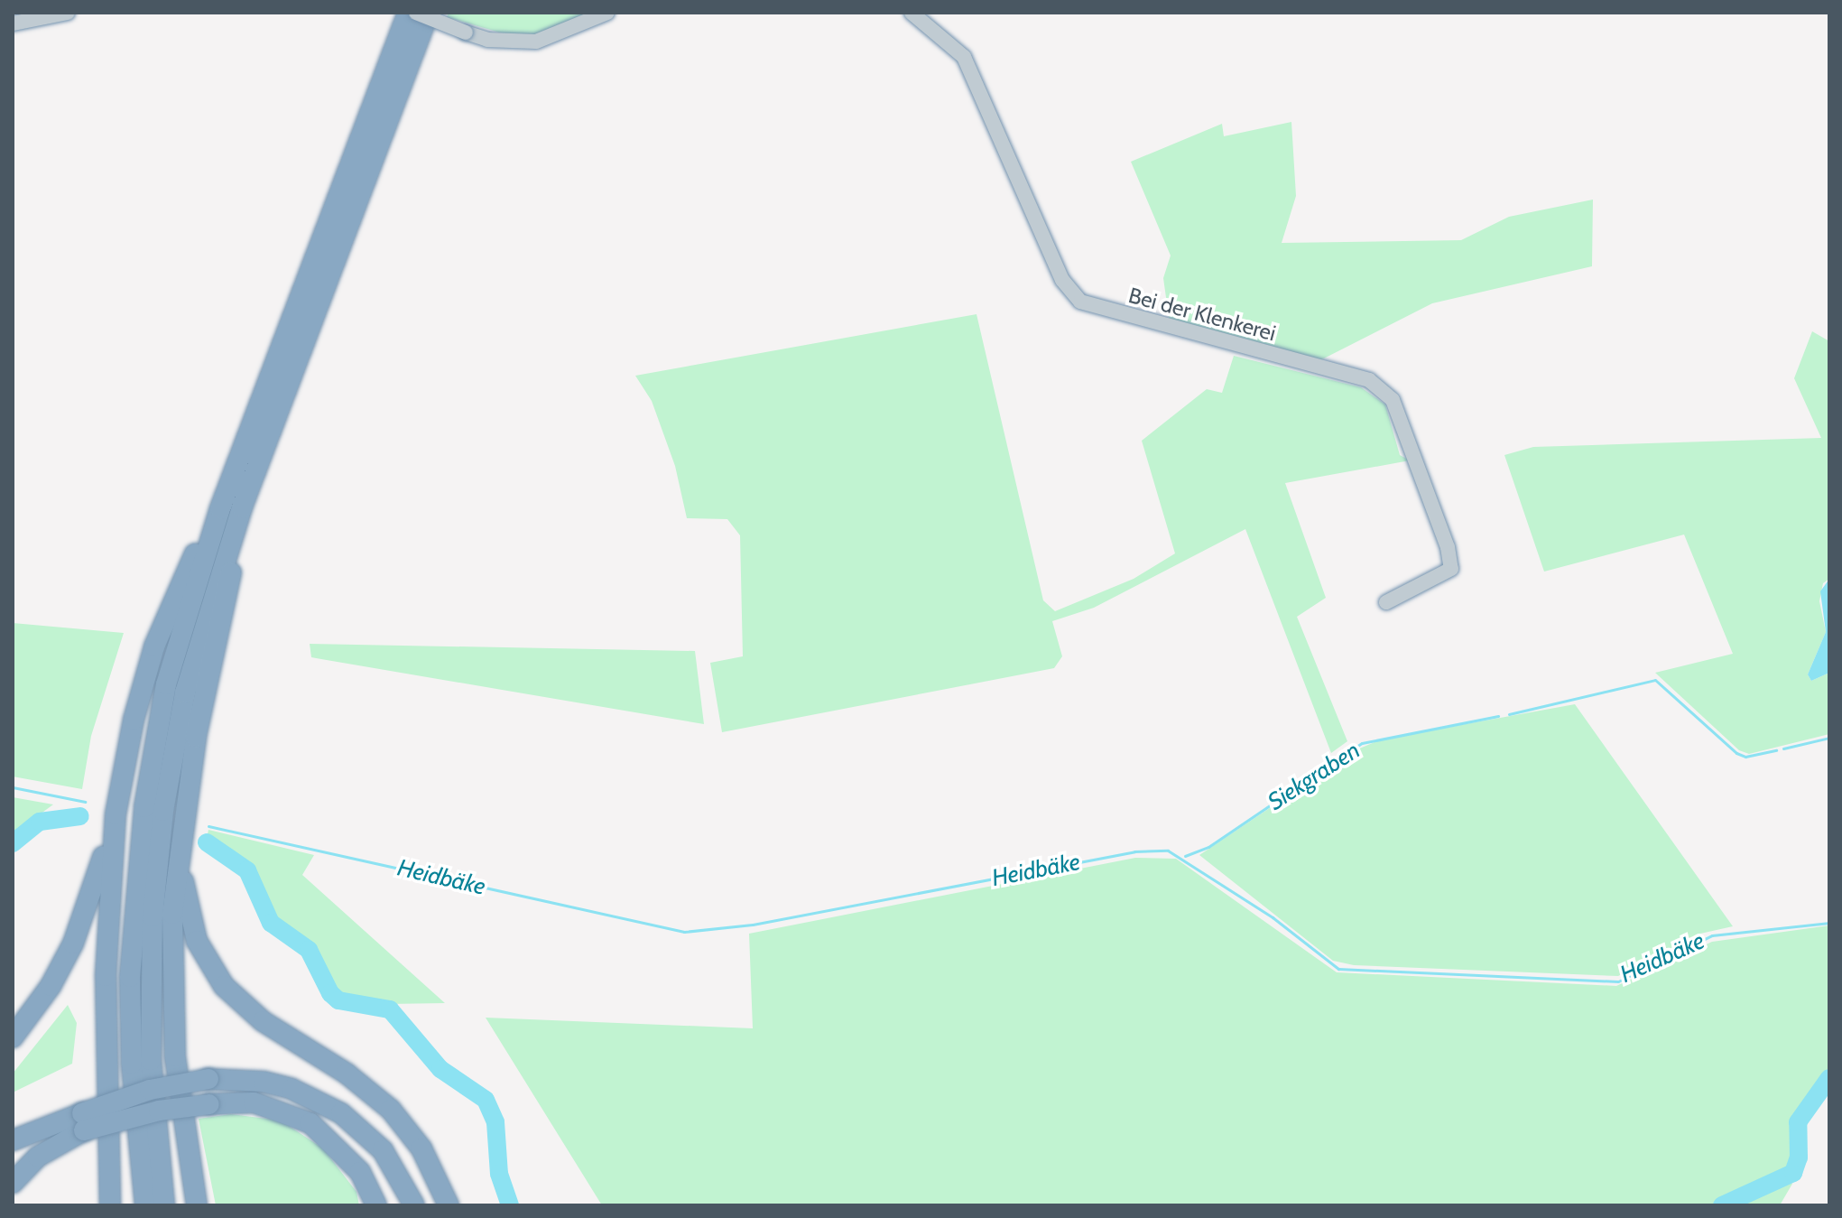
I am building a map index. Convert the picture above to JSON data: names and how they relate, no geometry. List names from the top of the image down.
{
  "streets": {
    "street": ["Bei der Klenkerei"]
  },
  "water": ["Siekgraben", "Heidbäke"]
}
